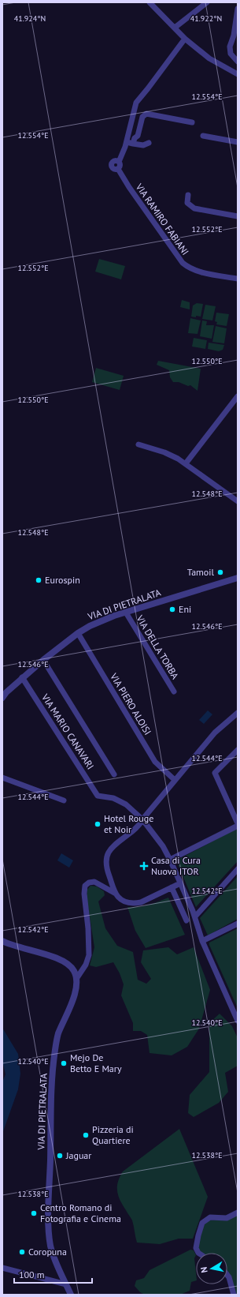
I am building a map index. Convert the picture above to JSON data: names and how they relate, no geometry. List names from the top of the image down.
{
  "streets": {
    "street": [
      "VIA RAMIRO FABIANI",
      "VIA DI PIETRALATA",
      "VIA DELLA TORBA",
      "VIA PIERO ALOISI",
      "VIA MARIO CANAVARI"
    ]
  },
  "crossings": [
    ["VIA DI PIETRALATA", "VIA DELLA TORBA"],
    ["VIA DI PIETRALATA", "VIA PIERO ALOISI"],
    ["VIA DI PIETRALATA", "VIA MARIO CANAVARI"]
  ],
  "places": {
    "other": [
      "Tamoil",
      "Eurospin",
      "Eni",
      "Hotel Rouge et Noir",
      "Mejo De Betto E Mary",
      "Pizzeria di Quartiere",
      "Jaguar",
      "Centro Romano di Fotografia e Cinema",
      "Coropuna"
    ],
    "health": ["Casa di Cura Nuova ITOR"]
  },
  "scale_bar": "100 m",
  "north": "left",
  "coordinates": [
    "41.922°N",
    "41.924°N",
    "12.554°E",
    "12.552°E",
    "12.550°E",
    "12.548°E",
    "12.546°E",
    "12.544°E",
    "12.542°E",
    "12.540°E",
    "12.538°E"
  ]
}
